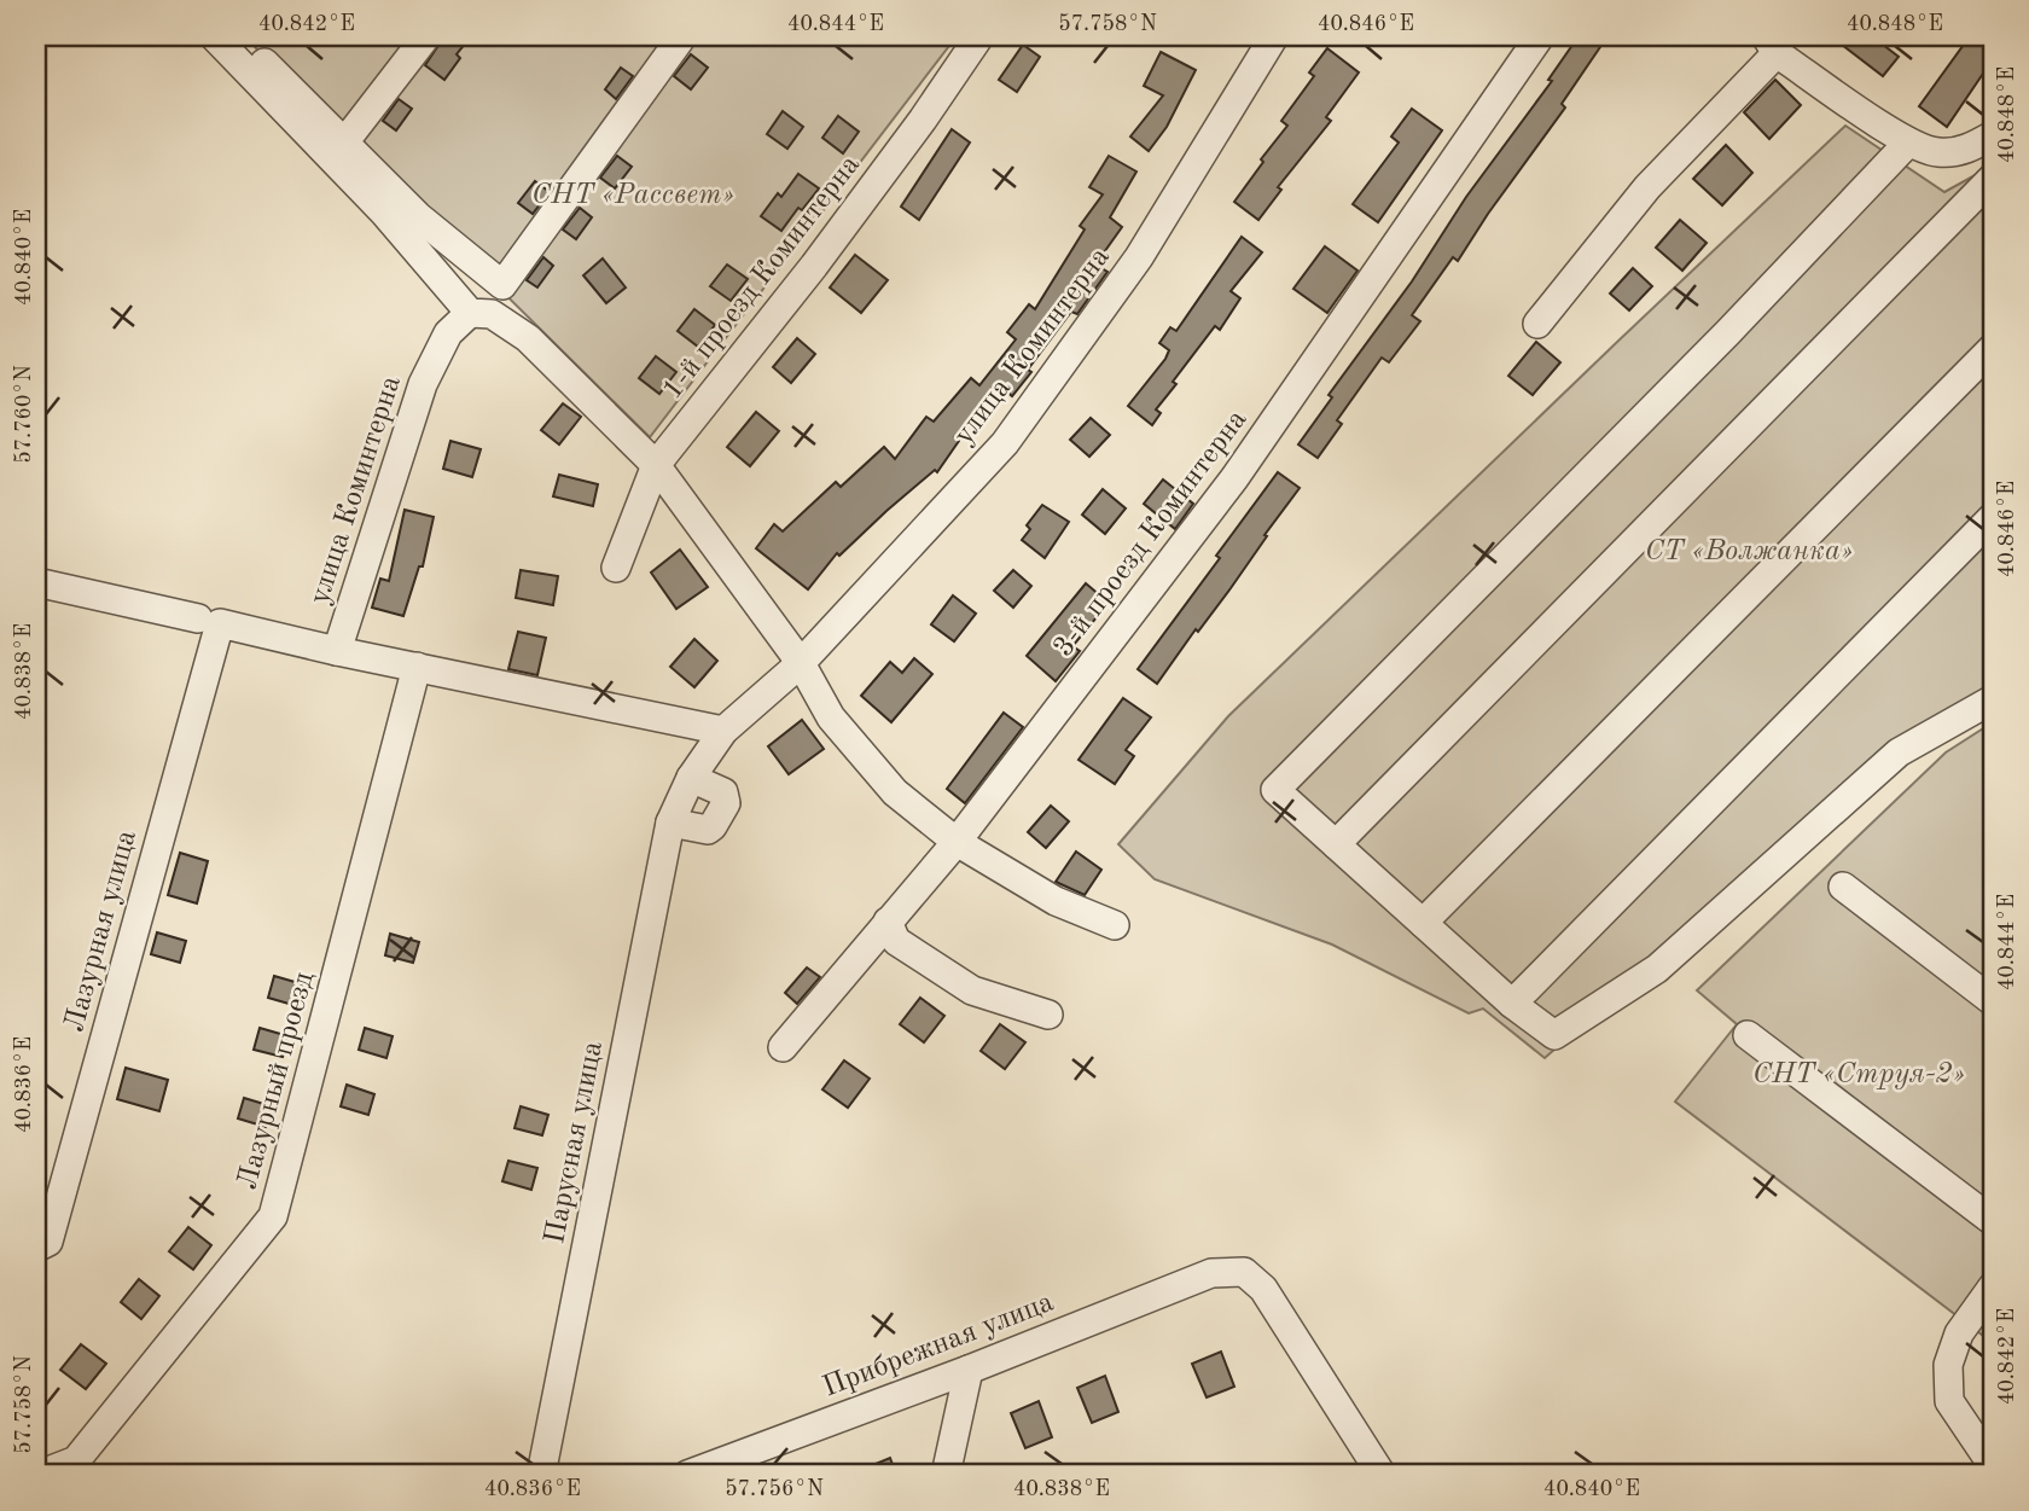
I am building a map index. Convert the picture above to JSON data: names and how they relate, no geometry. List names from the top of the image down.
{
  "streets": {
    "street": [
      "1-й проезд Коминтерна",
      "улица Коминтерна",
      "3-й проезд Коминтерна",
      "Лазурная улица",
      "Лазурный проезд",
      "Парусная улица",
      "Прибрежная улица"
    ]
  },
  "crossings": [
    ["улица Коминтерна", "Лазурная улица"],
    ["улица Коминтерна", "Лазурный проезд"],
    ["улица Коминтерна", "Парусная улица"]
  ],
  "parks": ["СНТ «Рассвет»", "СТ «Волжанка»", "СНТ «Струя-2»"],
  "coordinates": [
    "40.842°E",
    "40.844°E",
    "57.758°N",
    "40.846°E",
    "40.848°E",
    "40.840°E",
    "57.760°N",
    "40.838°E",
    "40.836°E",
    "57.756°N"
  ]
}
